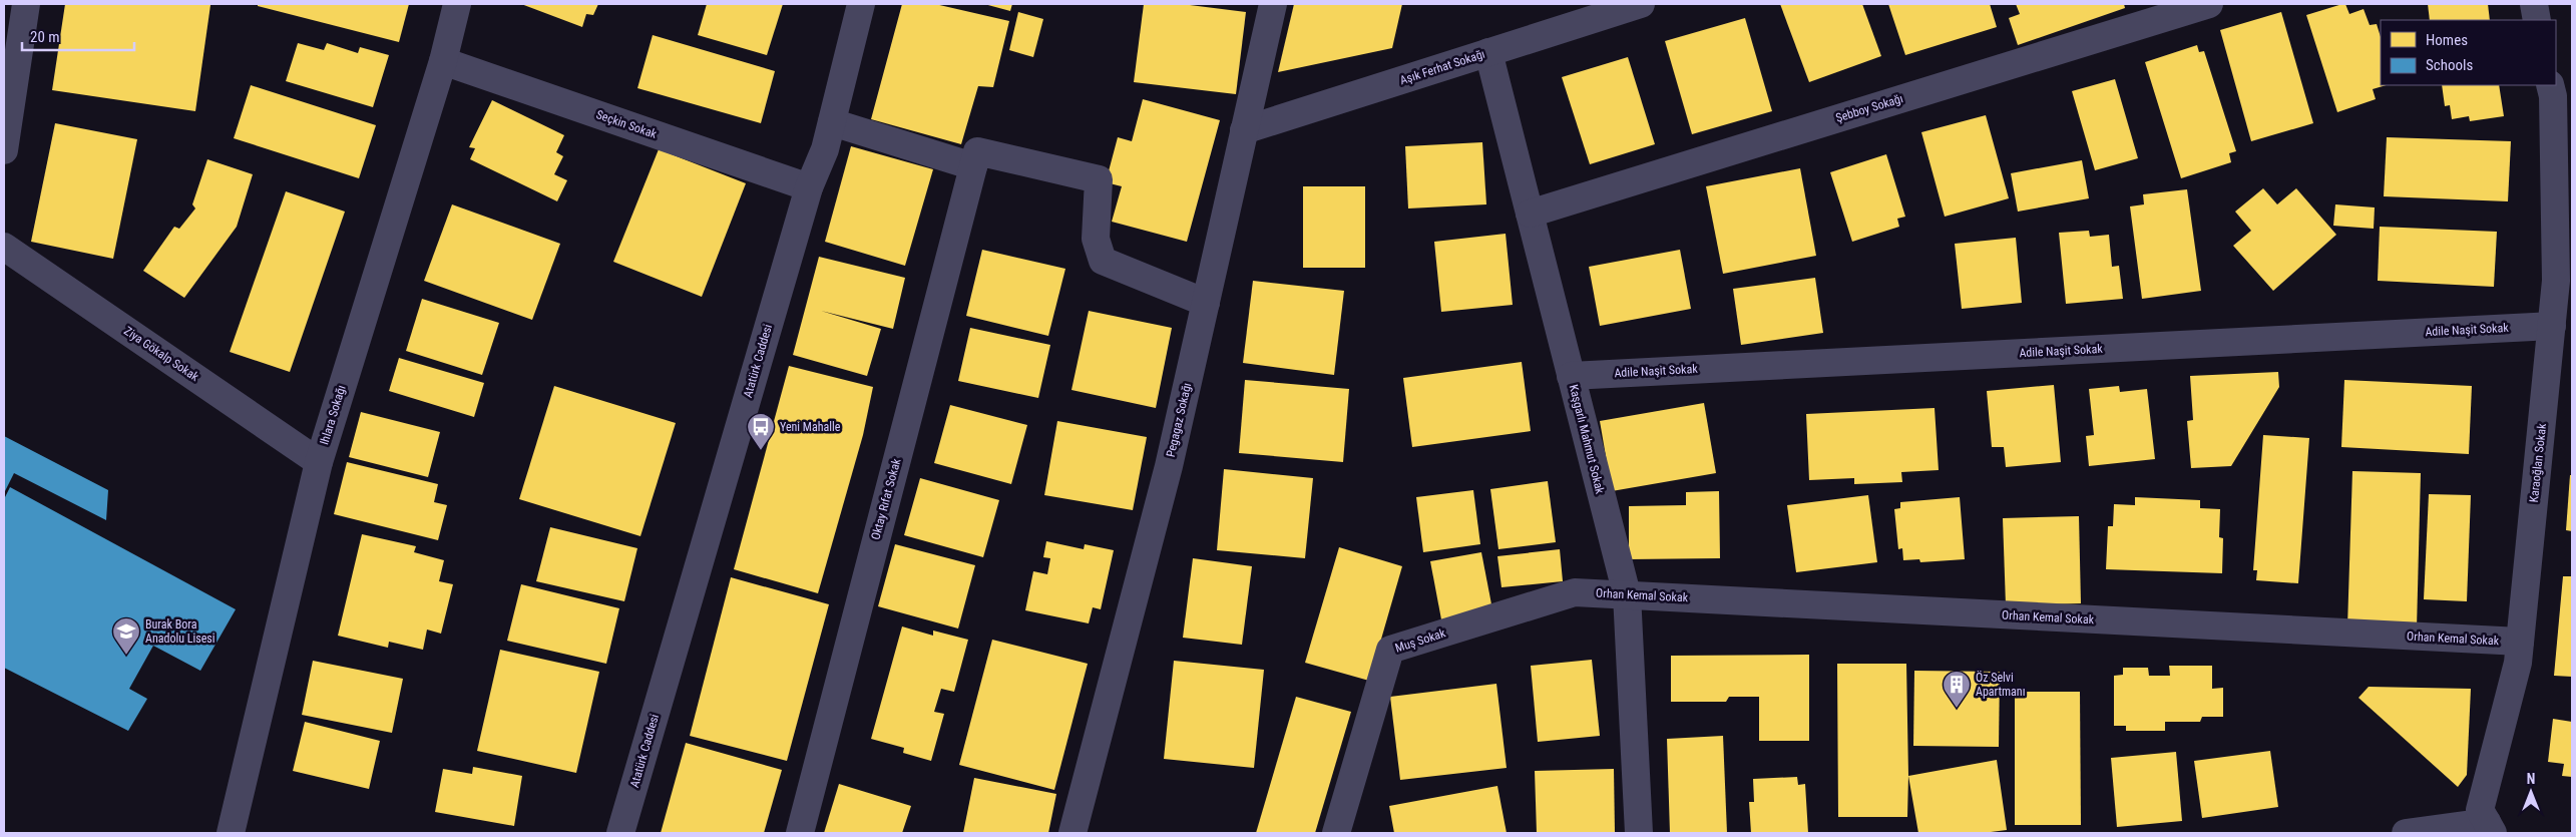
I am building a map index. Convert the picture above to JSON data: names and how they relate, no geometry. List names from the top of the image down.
{
  "streets": {
    "street": [
      "Aşık Ferhat Sokağı",
      "Şebboy Sokağı",
      "Seçkin Sokak",
      "Adile Naşit Sokak",
      "Ziya Gökalp Sokak",
      "Atatürk Caddesi",
      "Ihlara Sokağı",
      "Pegagaz Sokağı",
      "Kaşgarlı Mahmut Sokak",
      "Karaoğlan Sokak",
      "Oktay Rıfat Sokak",
      "Orhan Kemal Sokak",
      "Muş Sokak"
    ]
  },
  "crossings": [
    ["Aşık Ferhat Sokağı", "Pegagaz Sokağı"],
    ["Aşık Ferhat Sokağı", "Kaşgarlı Mahmut Sokak"],
    ["Şebboy Sokağı", "Kaşgarlı Mahmut Sokak"],
    ["Seçkin Sokak", "Atatürk Caddesi"],
    ["Seçkin Sokak", "Ihlara Sokağı"],
    ["Adile Naşit Sokak", "Kaşgarlı Mahmut Sokak"],
    ["Adile Naşit Sokak", "Karaoğlan Sokak"],
    ["Ziya Gökalp Sokak", "Ihlara Sokağı"],
    ["Kaşgarlı Mahmut Sokak", "Orhan Kemal Sokak"],
    ["Karaoğlan Sokak", "Orhan Kemal Sokak"],
    ["Orhan Kemal Sokak", "Muş Sokak"]
  ],
  "places": {
    "bus stop": ["Yeni Mahalle"],
    "school or university": ["Burak Bora Anadolu Lisesi"],
    "building": ["Öz Selvi Apartmanı"]
  },
  "legend": ["Homes", "Schools"],
  "scale_bar": "20 m",
  "north": "top"
}
